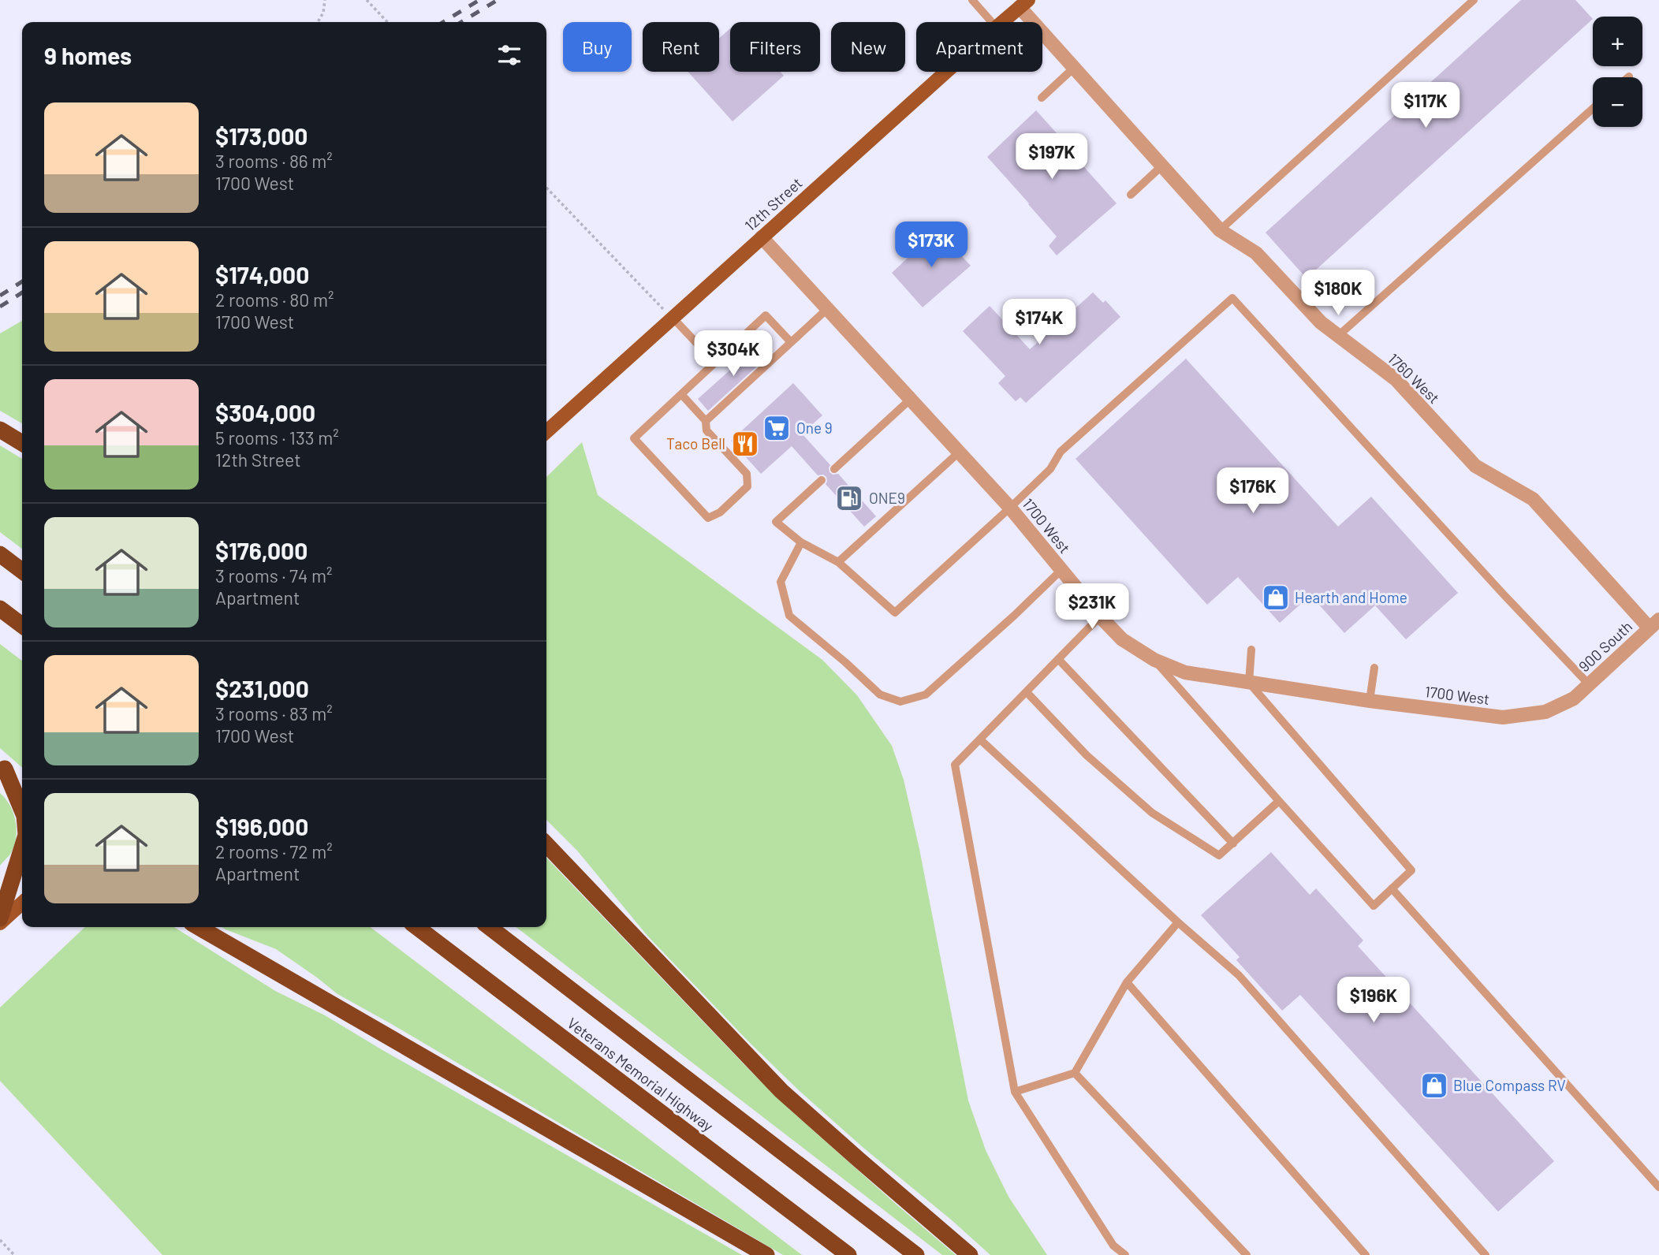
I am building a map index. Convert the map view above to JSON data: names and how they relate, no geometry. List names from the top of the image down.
{
  "streets": {
    "highway": ["Veterans Memorial Highway"],
    "main road": ["12th Street"],
    "street": ["1760 West", "1700 West", "900 South"]
  },
  "crossings": [
    ["12th Street", "1760 West"],
    ["12th Street", "1700 West"],
    ["1760 West", "900 South"],
    ["1700 West", "900 South"]
  ],
  "places": {
    "supermarket": ["One 9"],
    "restaurant": ["Taco Bell"],
    "fuel station": ["ONE9"],
    "shop": ["Hearth and Home", "Blue Compass RV"]
  },
  "page": {
    "map_buttons": ["+", "−"],
    "chip": [
      "Buy",
      "Rent",
      "Filters",
      "New",
      "Apartment"
    ],
    "heading": "9 homes",
    "price": [
      "$117K",
      "$197K",
      "$173K",
      "$180K",
      "$174K",
      "$304K",
      "$176K",
      "$231K",
      "$196K"
    ],
    "list": [
      {
        "name": "$173,000",
        "note": "3 rooms · 86 m² · 1700 West"
      },
      {
        "name": "$174,000",
        "note": "2 rooms · 80 m² · 1700 West"
      },
      {
        "name": "$304,000",
        "note": "5 rooms · 133 m² · 12th Street"
      },
      {
        "name": "$176,000",
        "note": "3 rooms · 74 m² · Apartment"
      },
      {
        "name": "$231,000",
        "note": "3 rooms · 83 m² · 1700 West"
      },
      {
        "name": "$196,000",
        "note": "2 rooms · 72 m² · Apartment"
      }
    ]
  }
}
